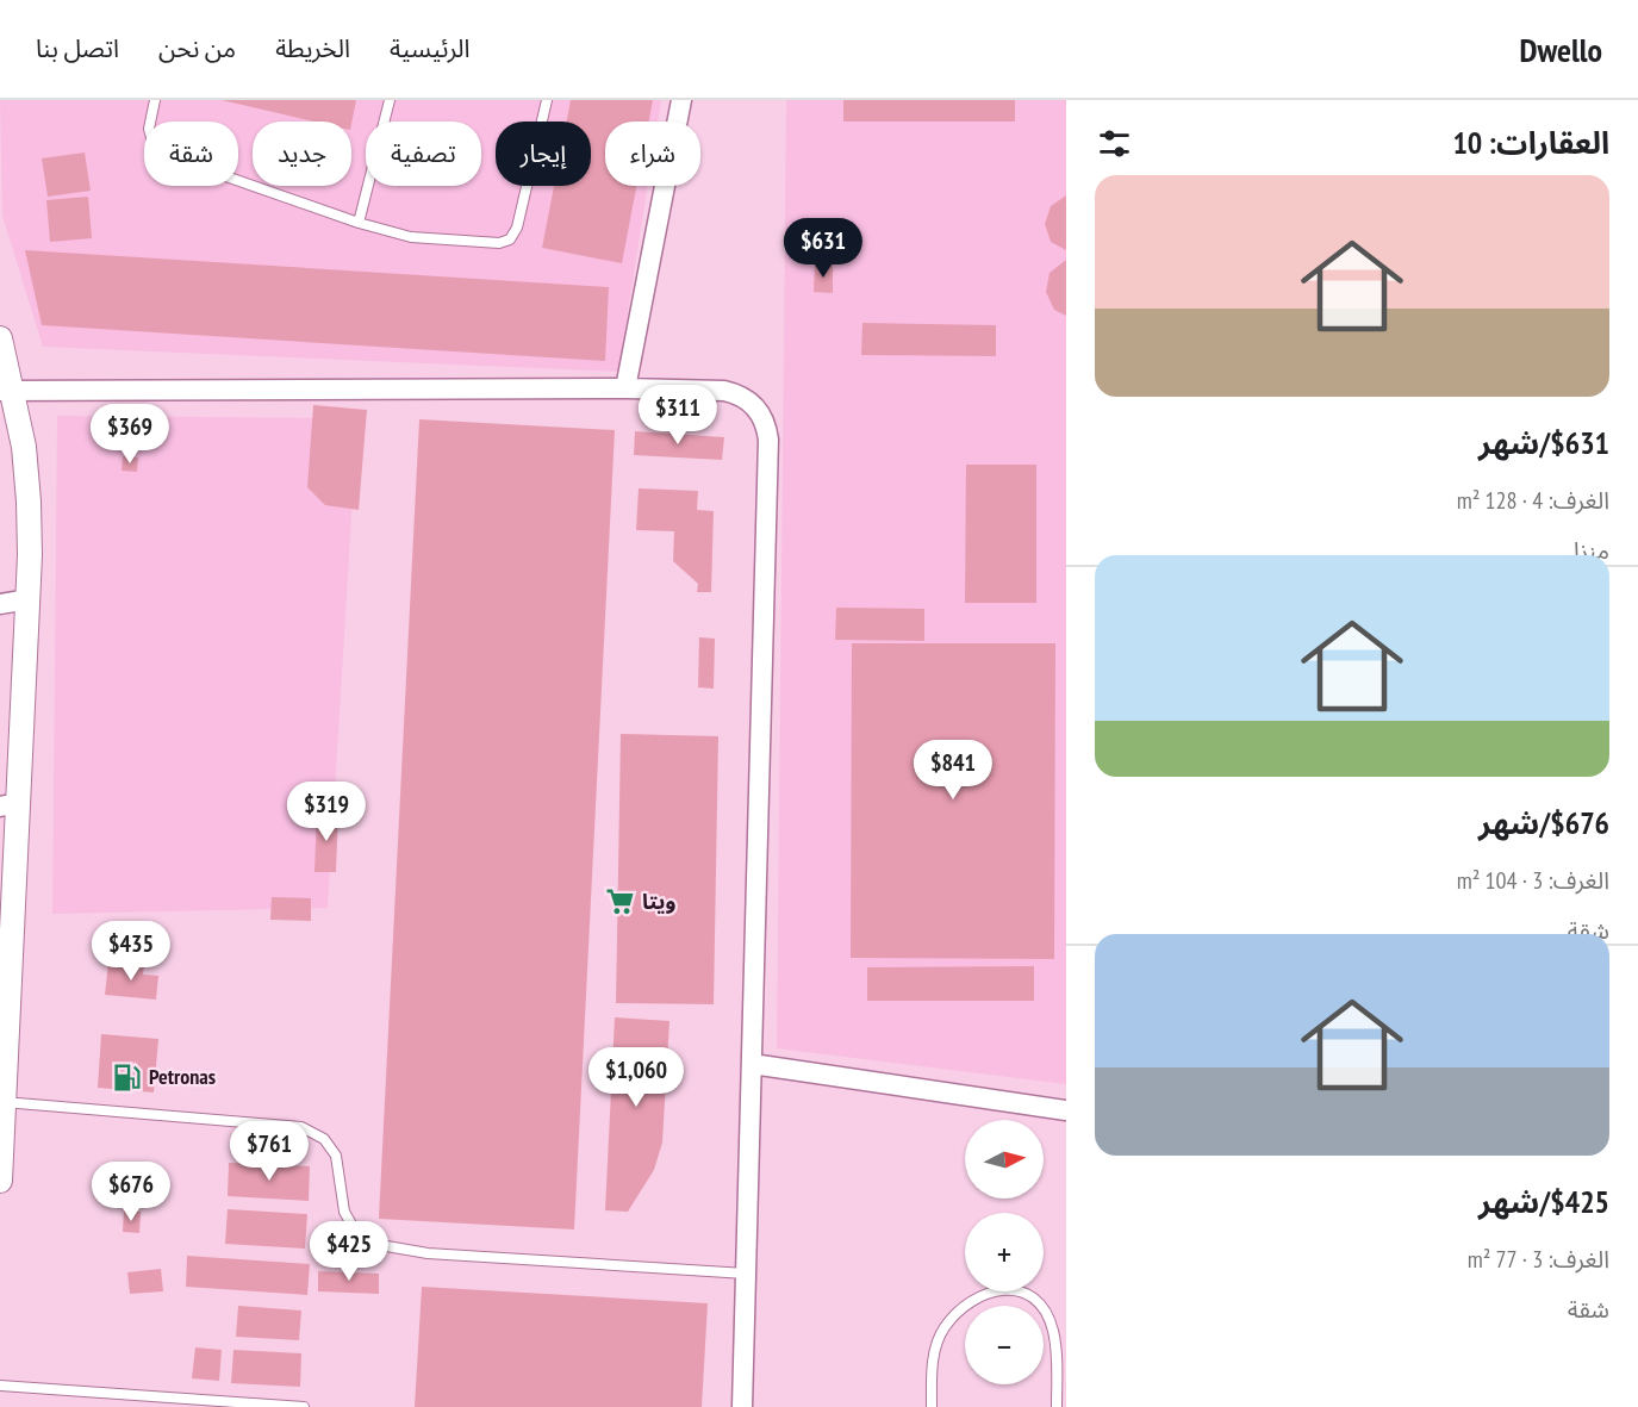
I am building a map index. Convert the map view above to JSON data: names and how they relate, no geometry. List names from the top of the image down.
{
  "places": {
    "supermarket": ["ويتا"],
    "fuel station": ["Petronas"]
  },
  "north": "right",
  "page": {
    "header": "Dwello",
    "nav": [
      "الرئيسية",
      "الخريطة",
      "من نحن",
      "اتصل بنا"
    ],
    "heading": "العقارات: 10",
    "chip": [
      "شراء",
      "إيجار",
      "تصفية",
      "جديد",
      "شقة"
    ],
    "list": [
      {
        "name": "$631/شهر",
        "note": "الغرف: 4 · 128 m² · منزل"
      },
      {
        "name": "$676/شهر",
        "note": "الغرف: 3 · 104 m² · شقة"
      },
      {
        "name": "$425/شهر",
        "note": "الغرف: 3 · 77 m² · شقة"
      }
    ],
    "price": [
      "$631",
      "$311",
      "$369",
      "$841",
      "$319",
      "$435",
      "$1,060",
      "$761",
      "$676",
      "$425"
    ],
    "map_buttons": ["+", "−"]
  }
}
